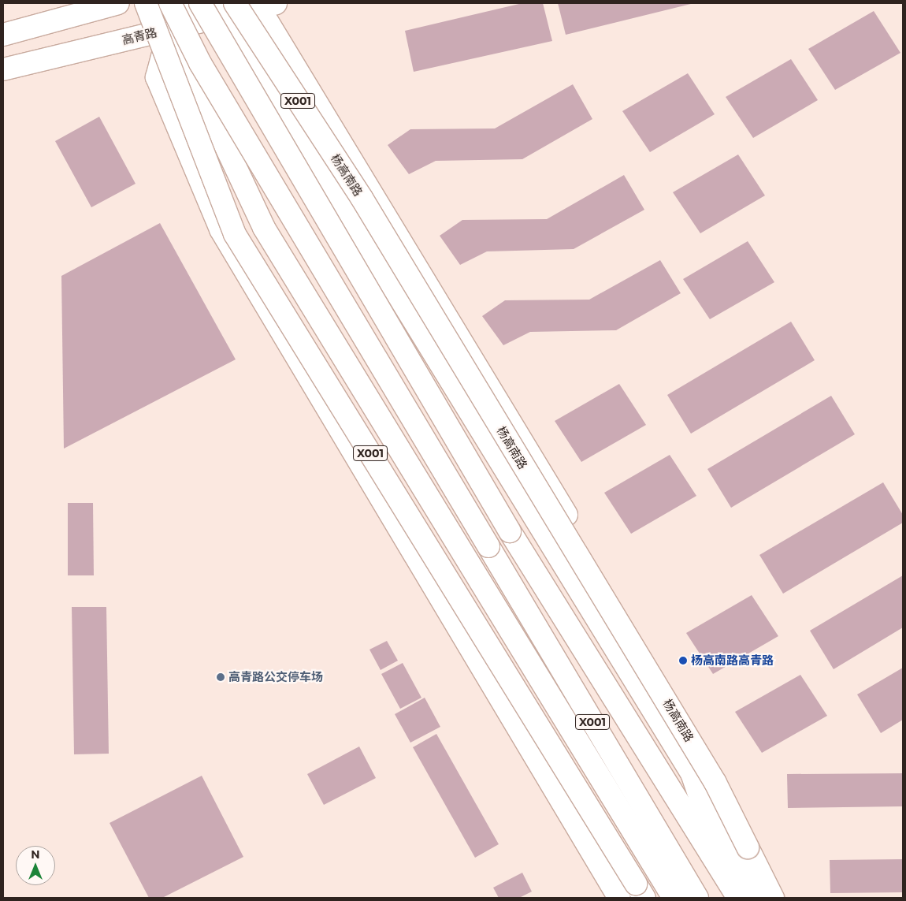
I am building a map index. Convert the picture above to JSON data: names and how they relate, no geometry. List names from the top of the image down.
{
  "streets": {
    "main road": ["高青路", "X001", "杨高南路"]
  },
  "crossings": [
    ["高青路", "X001"],
    ["高青路", "杨高南路"]
  ],
  "places": ["杨高南路高青路", "高青路公交停车场"],
  "north": "top"
}
